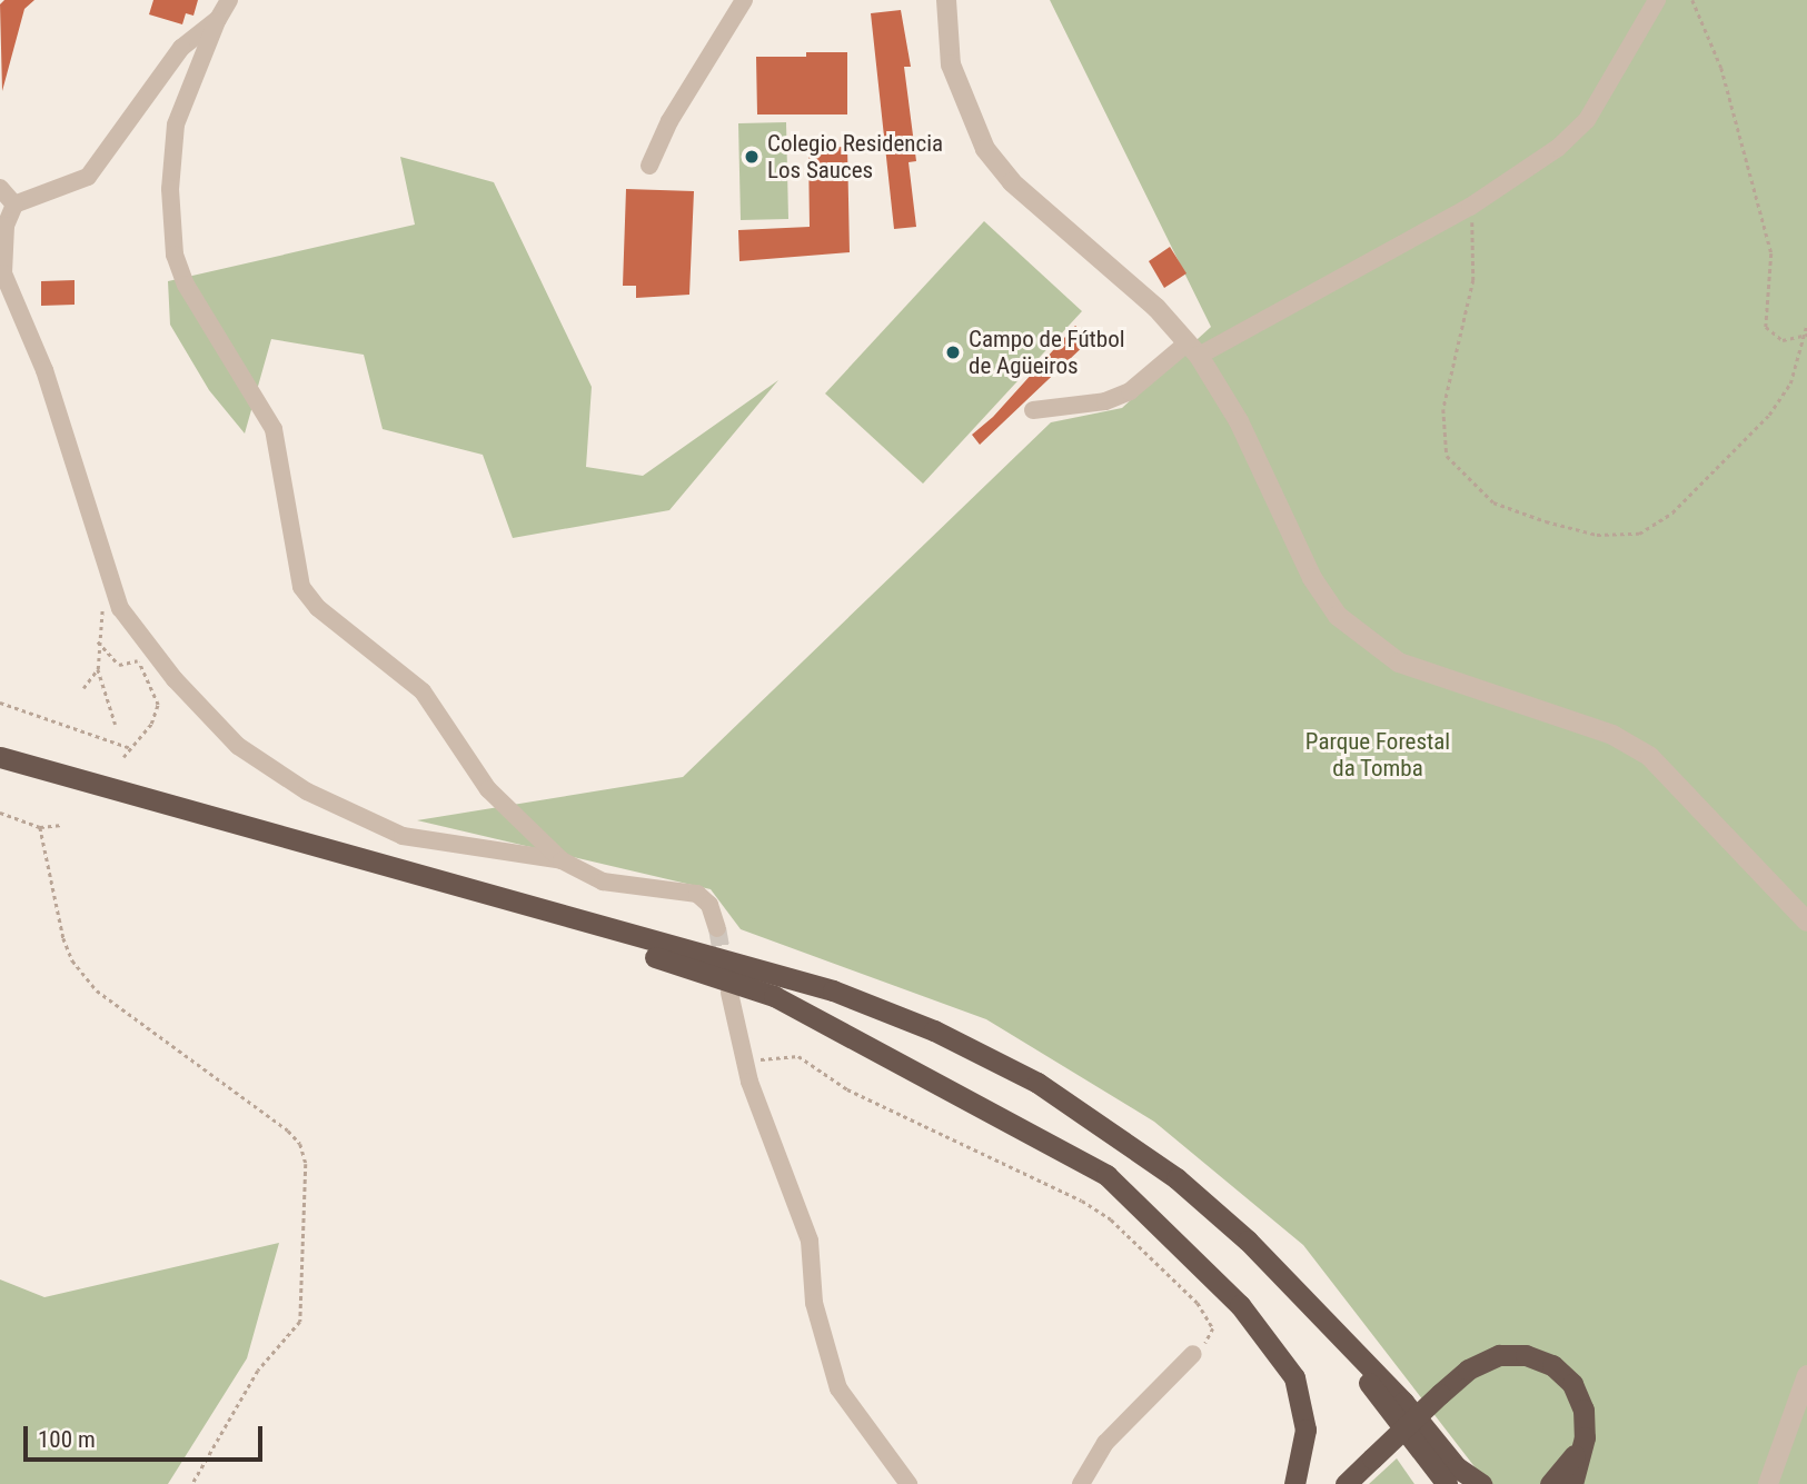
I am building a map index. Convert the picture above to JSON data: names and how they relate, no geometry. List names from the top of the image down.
{
  "parks": ["Parque Forestal da Tomba"],
  "places": ["Colegio Residencia Los Sauces", "Campo de Fútbol de Agüeiros"],
  "scale_bar": "100 m"
}
